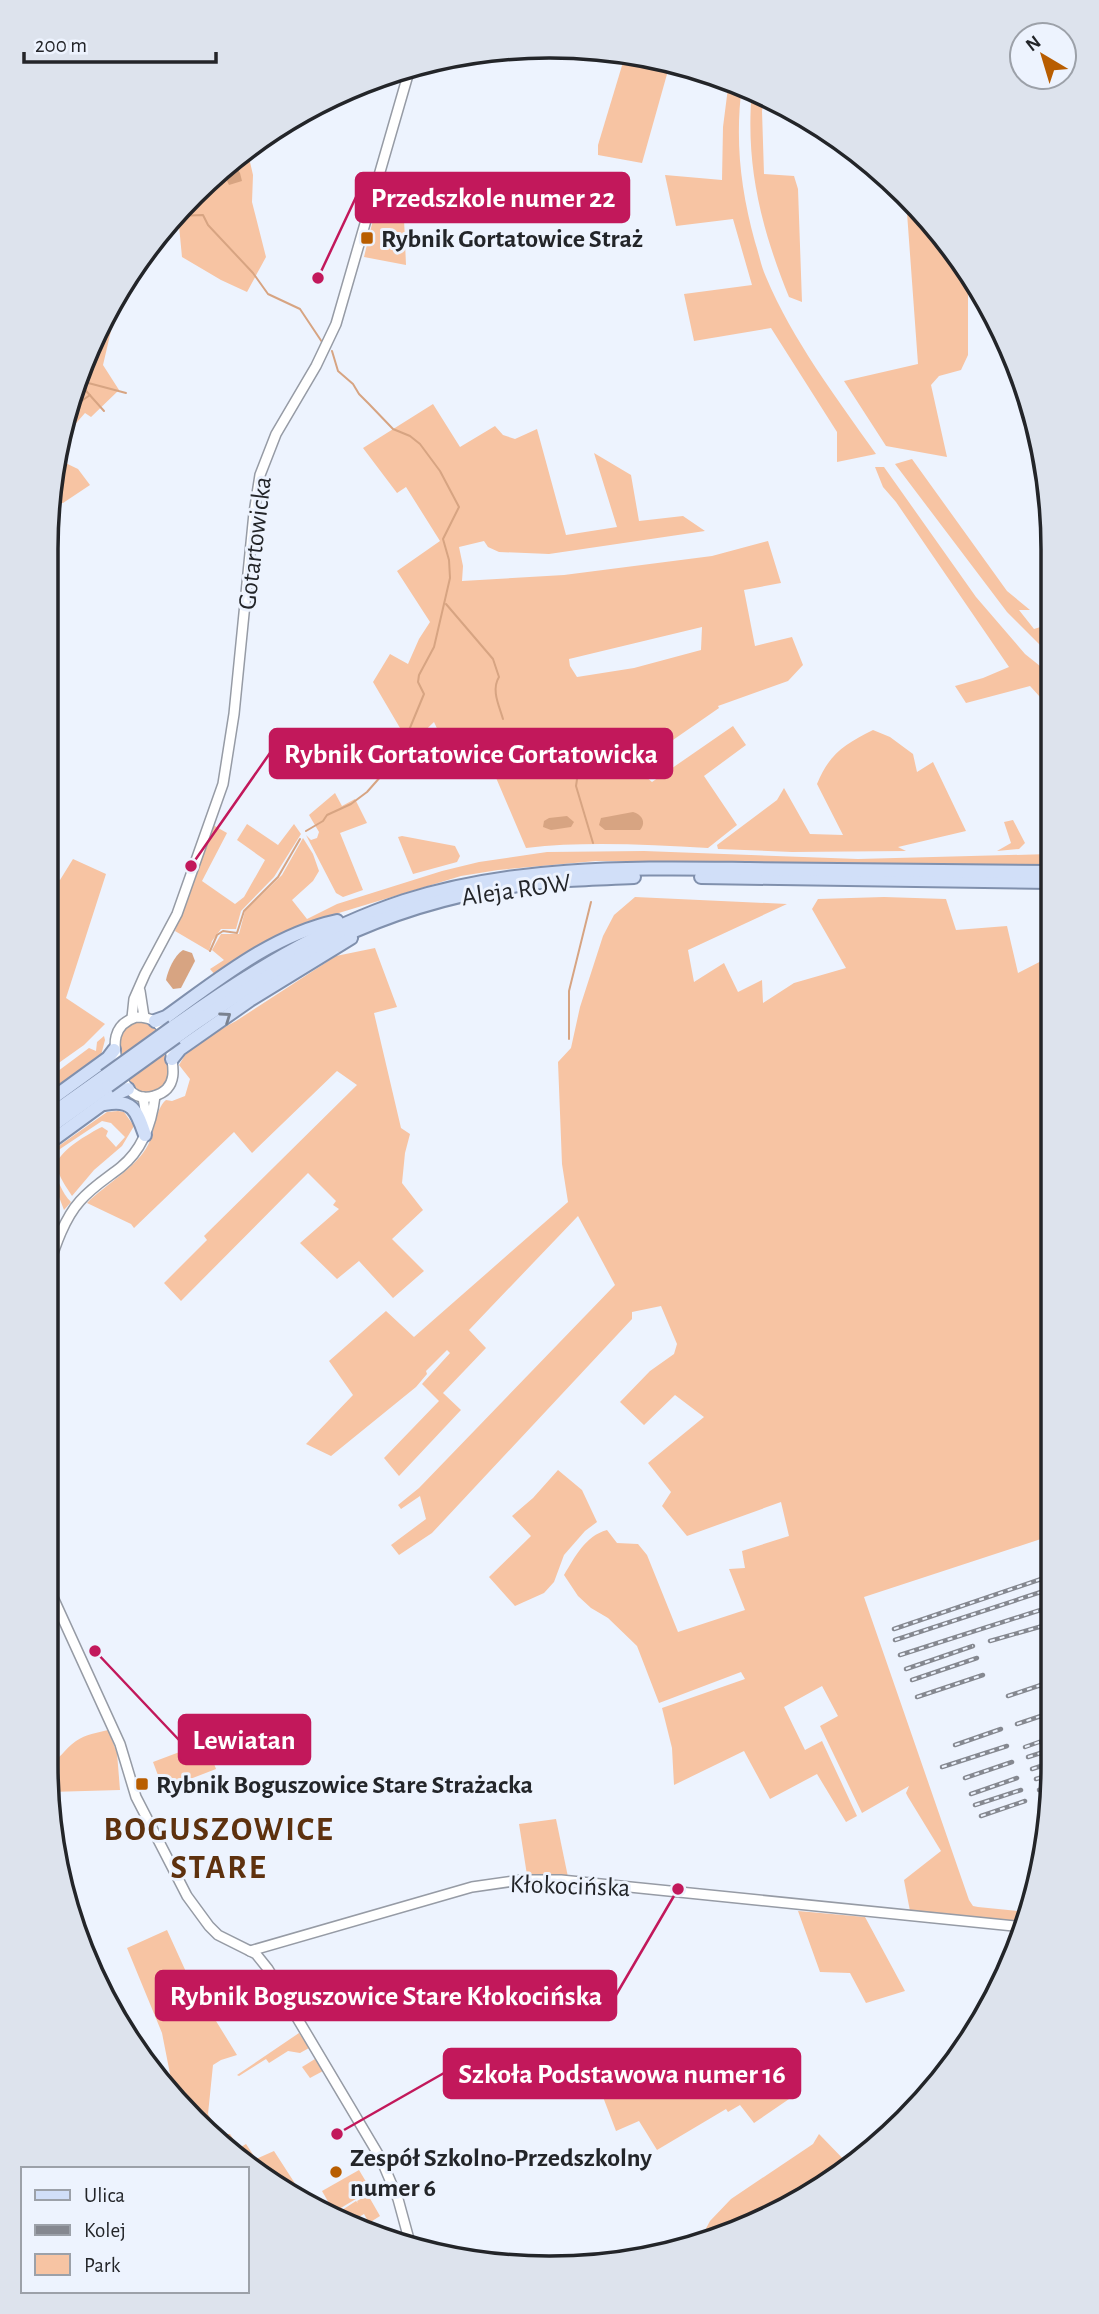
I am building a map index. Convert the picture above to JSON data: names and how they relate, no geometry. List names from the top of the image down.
{
  "streets": {
    "main road": ["Aleja ROW"],
    "street": ["Gotartowicka", "Kłokocińska"]
  },
  "districts": ["BOGUSZOWICE STARE"],
  "places": {
    "transit": ["Rybnik Gortatowice Straż", "Rybnik Boguszowice Stare Strażacka"],
    "other": [
      "Przedszkole numer 22",
      "Rybnik Gortatowice Gortatowicka",
      "Lewiatan",
      "Rybnik Boguszowice Stare Kłokocińska",
      "Szkoła Podstawowa numer 16",
      "Zespół Szkolno-Przedszkolny numer 6"
    ]
  },
  "legend": ["Ulica", "Kolej", "Park"],
  "scale_bar": "200 m",
  "north": "top left"
}
